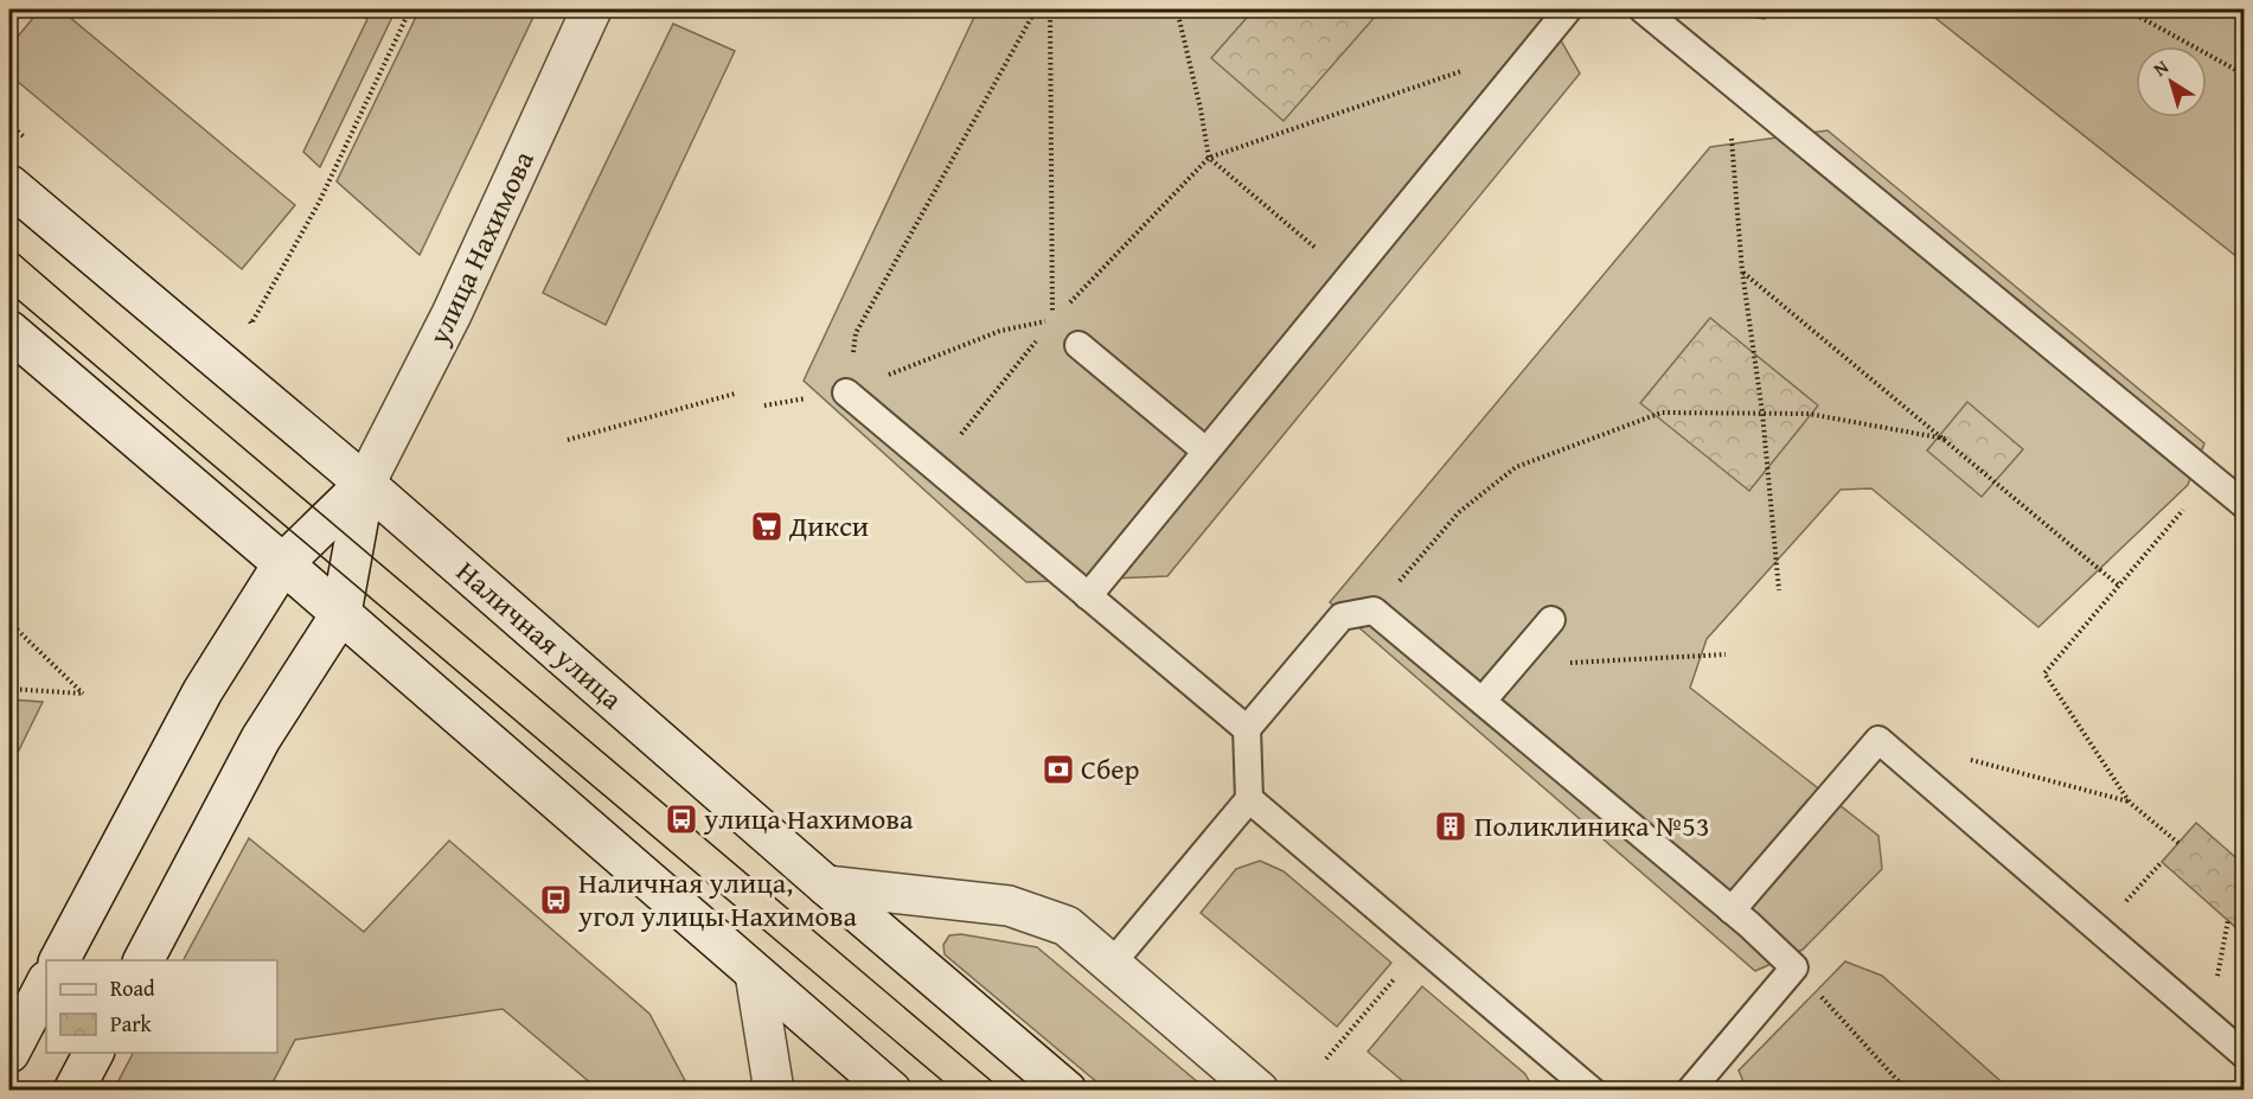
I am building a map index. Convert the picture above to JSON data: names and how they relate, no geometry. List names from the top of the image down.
{
  "streets": {
    "main road": ["улица Нахимова", "Наличная улица"]
  },
  "crossings": [
    ["улица Нахимова", "Наличная улица"]
  ],
  "places": {
    "supermarket": ["Дикси"],
    "bank": ["Сбер"],
    "bus stop": ["улица Нахимова", "Наличная улица, угол улицы Нахимова"],
    "building": ["Поликлиника №53"]
  },
  "legend": ["Road", "Park"],
  "north": "top left"
}
